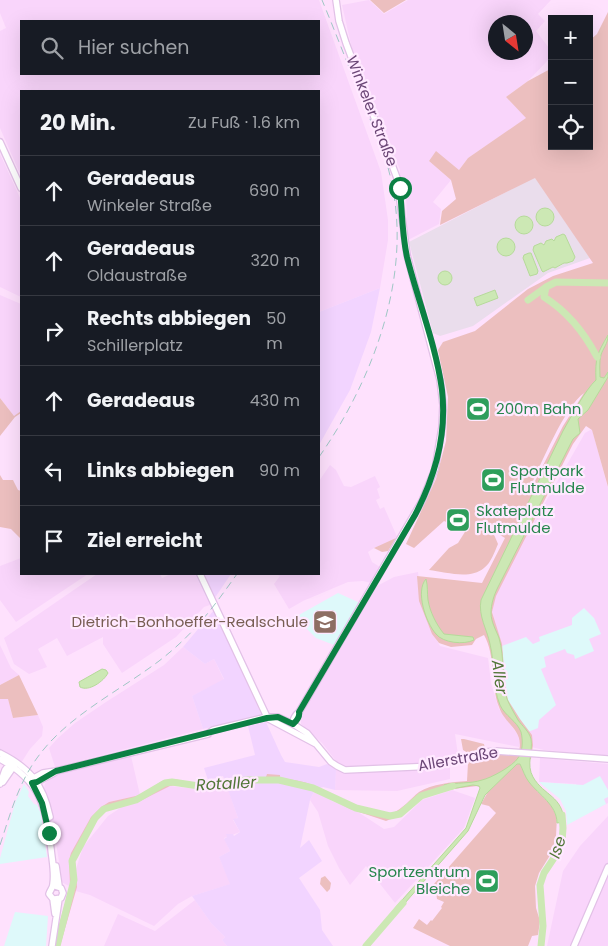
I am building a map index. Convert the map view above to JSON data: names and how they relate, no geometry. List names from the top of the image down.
{
  "streets": {
    "street": ["Winkeler Straße", "Allerstraße"]
  },
  "crossings": [
    ["Winkeler Straße", "Allerstraße"]
  ],
  "water": ["Aller", "Rotaller", "Ise"],
  "places": {
    "sports": [
      "200m Bahn",
      "Sportpark Flutmulde",
      "Skateplatz Flutmulde",
      "Sportzentrum Bleiche"
    ],
    "school or university": ["Dietrich-Bonhoeffer-Realschule"]
  },
  "north": "bottom right",
  "page": {
    "map_buttons": ["+", "−"],
    "search": "Hier suchen",
    "heading": ["20 Min.", "Zu Fuß · 1.6 km"],
    "list": [
      ["Geradeaus", "Winkeler Straße", "690 m"],
      ["Geradeaus", "Oldaustraße", "320 m"],
      ["Rechts abbiegen", "Schillerplatz", "50 m"],
      ["Geradeaus", "430 m"],
      ["Links abbiegen", "90 m"],
      "Ziel erreicht"
    ]
  }
}
